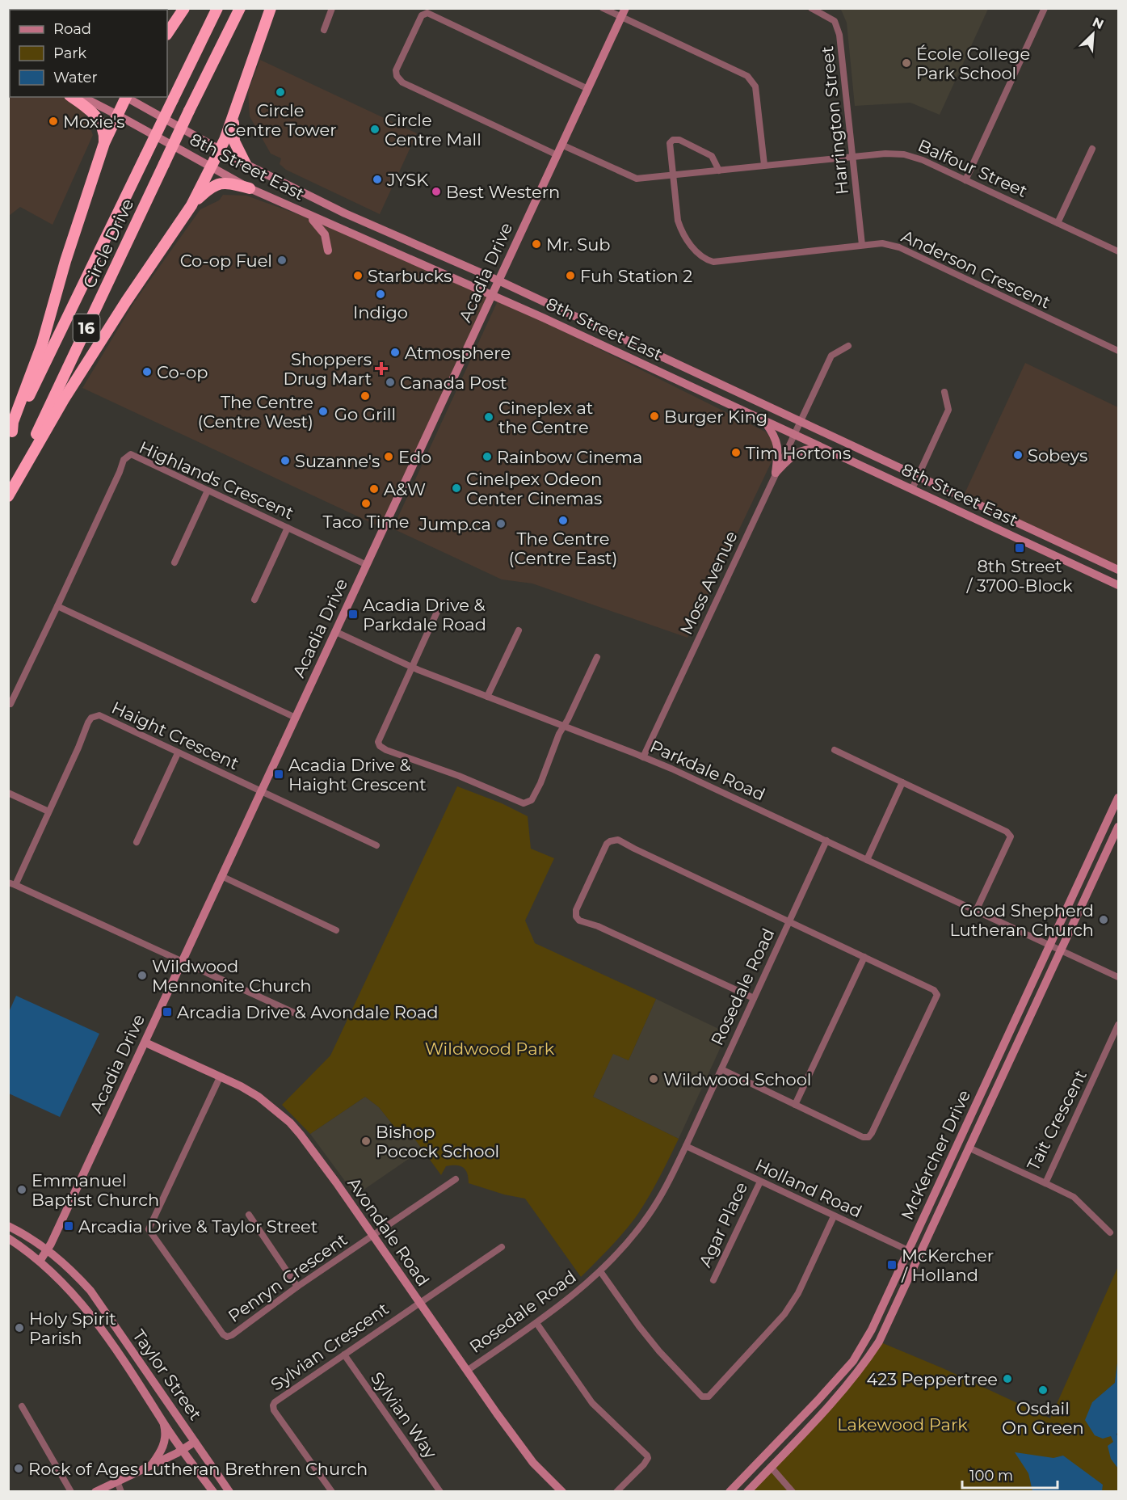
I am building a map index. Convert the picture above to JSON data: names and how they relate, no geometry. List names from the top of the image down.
{
  "streets": {
    "highway": ["Circle Drive", "16"],
    "main road": [
      "8th Street East",
      "Acadia Drive",
      "McKercher Drive",
      "Avondale Road",
      "Taylor Street"
    ],
    "street": [
      "Harrington Street",
      "Balfour Street",
      "Anderson Crescent",
      "Highlands Crescent",
      "Moss Avenue",
      "Haight Crescent",
      "Parkdale Road",
      "Rosedale Road",
      "Tait Crescent",
      "Holland Road",
      "Agar Place",
      "Penryn Crescent",
      "Sylvian Crescent",
      "Sylvian Way"
    ]
  },
  "crossings": [
    ["Harrington Street", "Balfour Street"],
    ["Harrington Street", "Anderson Crescent"],
    ["8th Street East", "Acadia Drive"],
    ["8th Street East", "Moss Avenue"],
    ["Balfour Street", "Anderson Crescent"],
    ["Balfour Street", "Acadia Drive"],
    ["Acadia Drive", "Highlands Crescent"],
    ["Acadia Drive", "Haight Crescent"],
    ["Acadia Drive", "Parkdale Road"],
    ["Acadia Drive", "Avondale Road"],
    ["Acadia Drive", "Taylor Street"],
    ["Moss Avenue", "Parkdale Road"],
    ["Parkdale Road", "Rosedale Road"],
    ["Parkdale Road", "McKercher Drive"],
    ["Rosedale Road", "Holland Road"],
    ["Rosedale Road", "Avondale Road"],
    ["Tait Crescent", "McKercher Drive"],
    ["McKercher Drive", "Holland Road"],
    ["Holland Road", "Agar Place"],
    ["Avondale Road", "Penryn Crescent"],
    ["Avondale Road", "Sylvian Crescent"],
    ["Sylvian Crescent", "Sylvian Way"]
  ],
  "parks": ["Wildwood Park", "Lakewood Park"],
  "places": {
    "other": [
      "École College Park School",
      "Circle Centre Tower",
      "Moxie's",
      "Circle Centre Mall",
      "JYSK",
      "Best Western",
      "Mr. Sub",
      "Co-op Fuel",
      "Starbucks",
      "Fuh Station 2",
      "Indigo",
      "Atmosphere",
      "Co-op",
      "Canada Post",
      "Go Grill",
      "The Centre (Centre West)",
      "Burger King",
      "Cineplex at the Centre",
      "Tim Hortons",
      "Sobeys",
      "Edo",
      "Rainbow Cinema",
      "Suzanne's",
      "Cinelpex Odeon Center Cinemas",
      "A&W",
      "Taco Time",
      "The Centre (Centre East)",
      "Jump.ca",
      "Good Shepherd Lutheran Church",
      "Wildwood Mennonite Church",
      "Wildwood School",
      "Bishop Pocock School",
      "Emmanuel Baptist Church",
      "Holy Spirit Parish",
      "423 Peppertree",
      "Osdail On Green",
      "Rock of Ages Lutheran Brethren Church"
    ],
    "health": ["Shoppers Drug Mart"],
    "transit": [
      "8th Street / 3700-Block",
      "Acadia Drive & Parkdale Road",
      "Acadia Drive & Haight Crescent",
      "Arcadia Drive & Avondale Road",
      "Arcadia Drive & Taylor Street",
      "McKercher / Holland"
    ]
  },
  "legend": ["Road", "Park", "Water"],
  "scale_bar": "100 m",
  "north": "top right"
}
